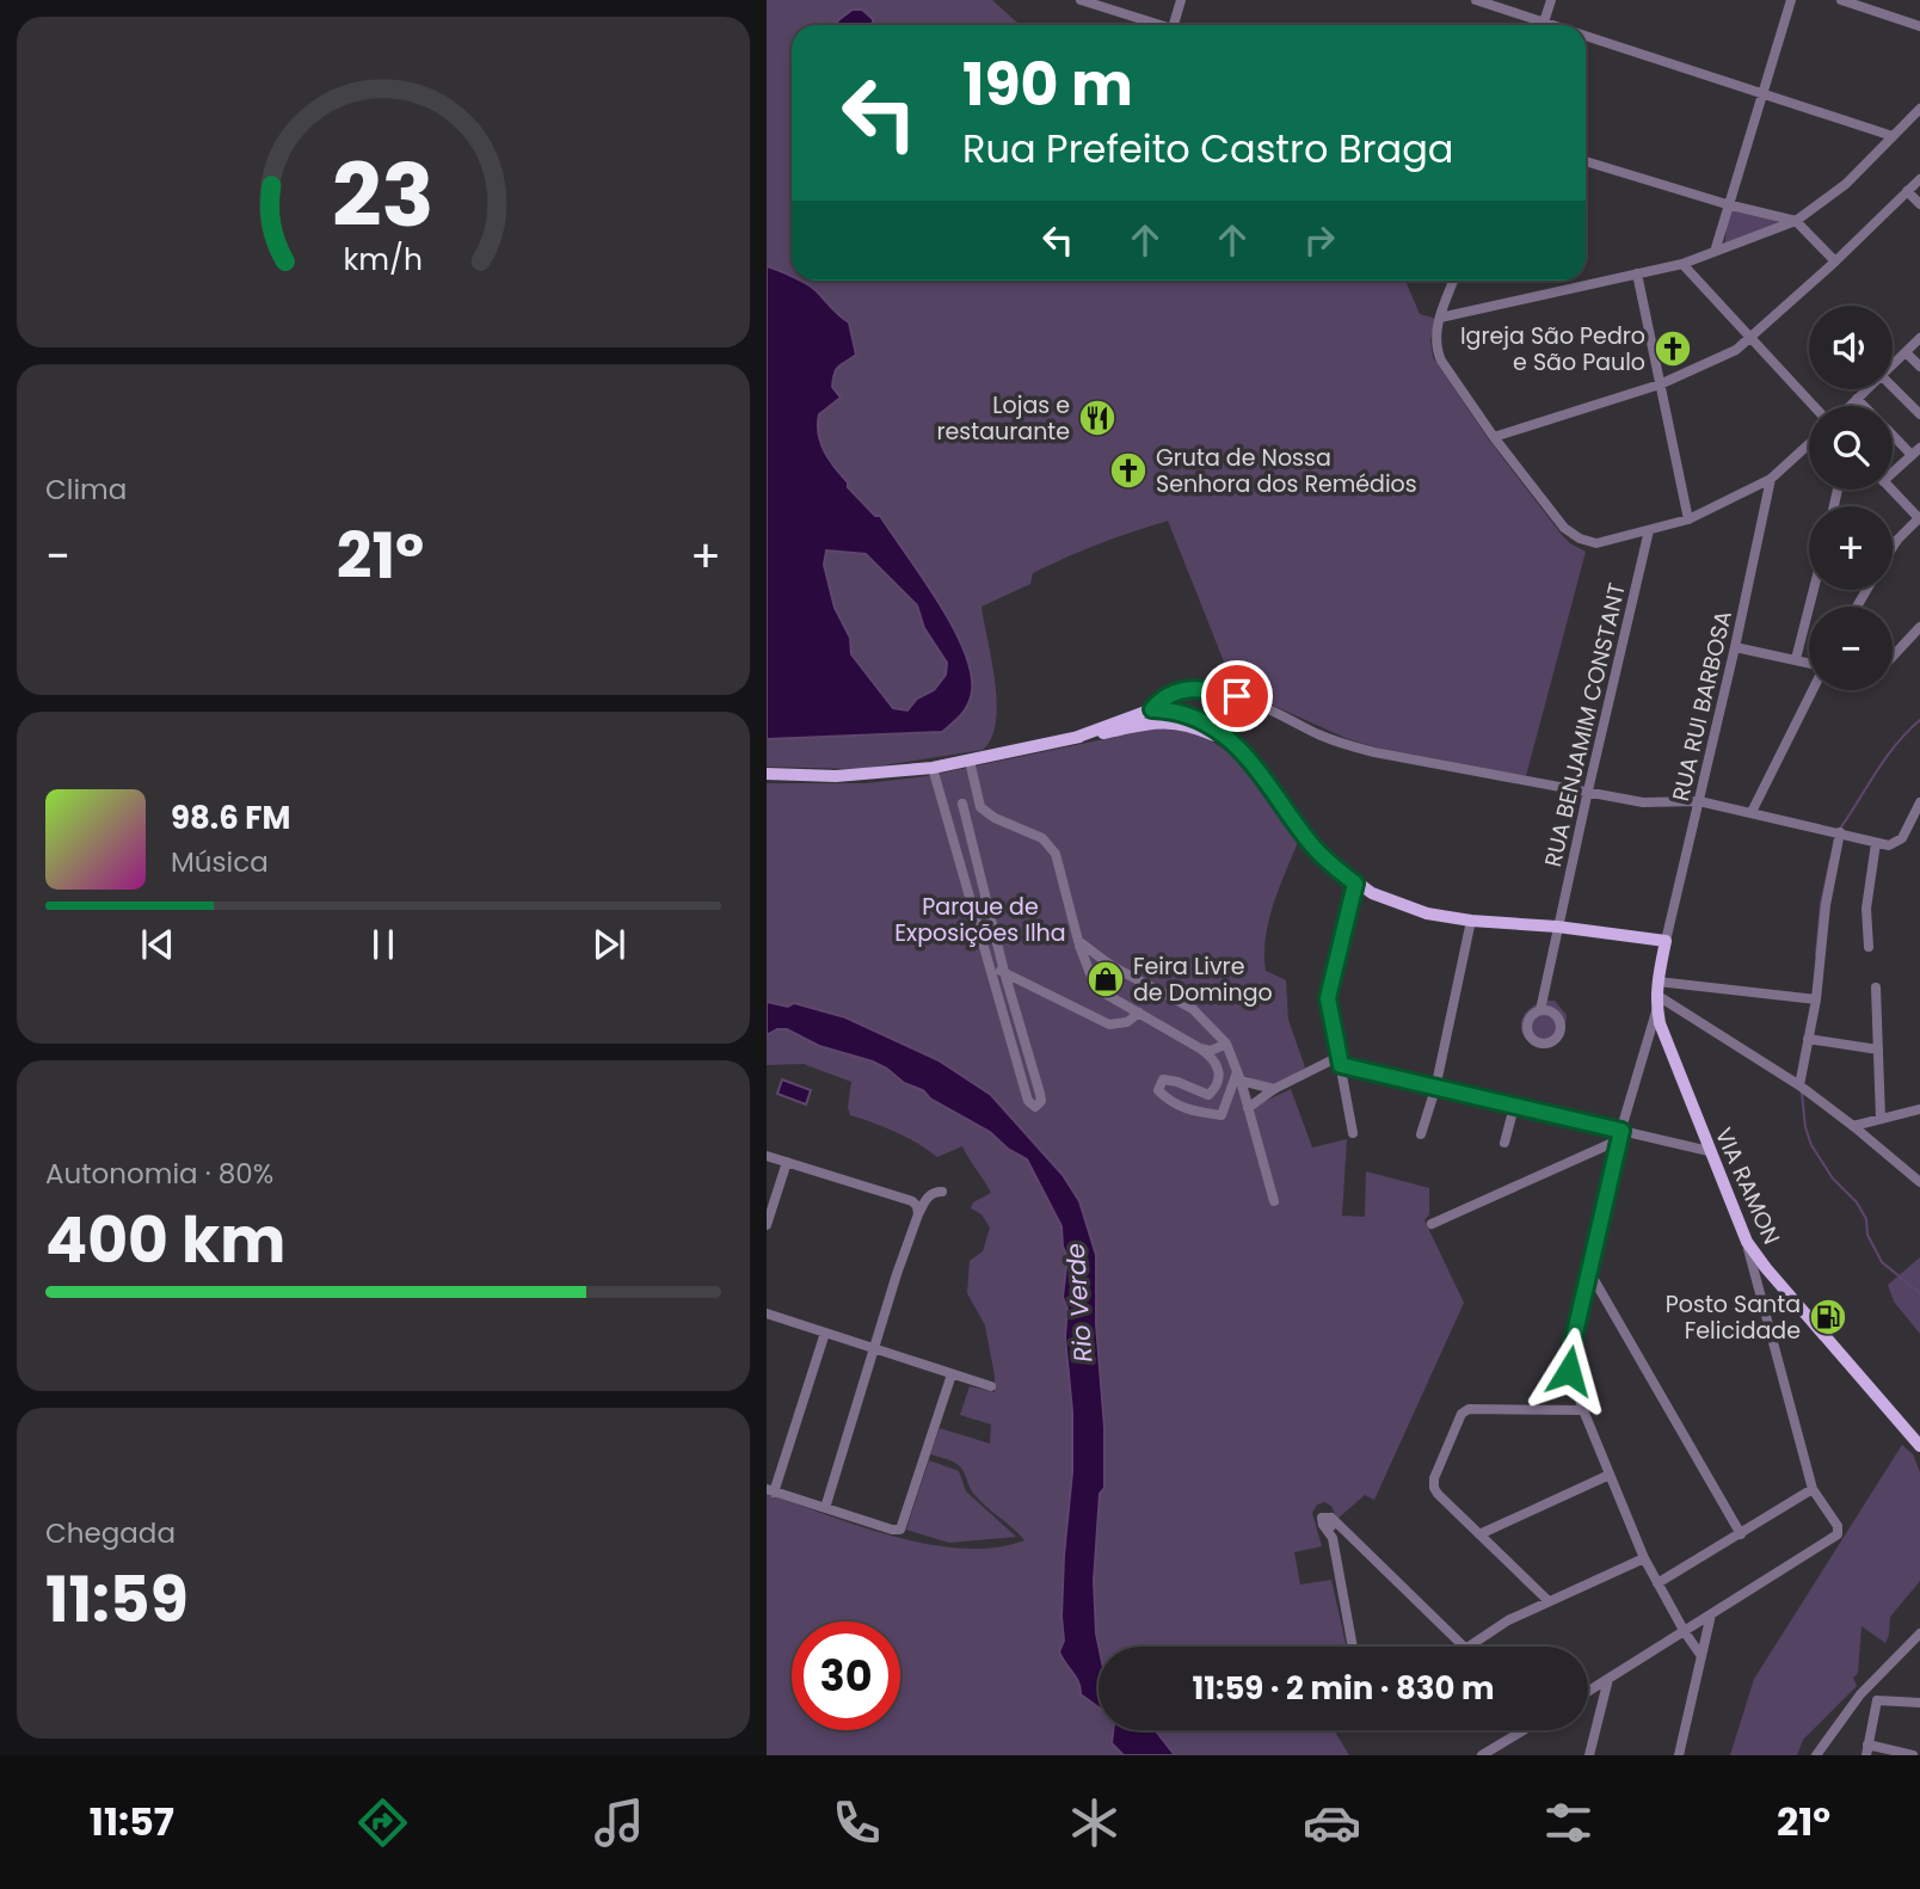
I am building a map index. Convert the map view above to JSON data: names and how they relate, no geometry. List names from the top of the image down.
{
  "streets": {
    "main road": ["VIA RAMON"],
    "street": ["RUA RUI BARBOSA", "RUA BENJAMIM CONSTANT"]
  },
  "crossings": [
    ["RUA RUI BARBOSA", "VIA RAMON"]
  ],
  "water": ["Rio Verde"],
  "parks": ["Parque de Exposições Ilha"],
  "places": {
    "church": ["Igreja São Pedro e São Paulo", "Gruta de Nossa Senhora dos Remédios"],
    "restaurant": ["Lojas e restaurante"],
    "shop": ["Feira Livre de Domingo"],
    "fuel station": ["Posto Santa Felicidade"]
  },
  "page": {
    "turn": ["190 m", "Rua Prefeito Castro Braga"],
    "map_buttons": ["+", "−"],
    "tile": [
      "Clima",
      ["Autonomia · 80%", "400 km"],
      ["Chegada", "11:59"]
    ],
    "heat": ["−", "21°", "+"],
    "song": ["98.6 FM", "Música"],
    "limit": "30",
    "trip": "11:59 · 2 min · 830 m",
    "tabs": ["11:57", "21°"],
    "gauge": ["23", "km/h"]
  }
}
